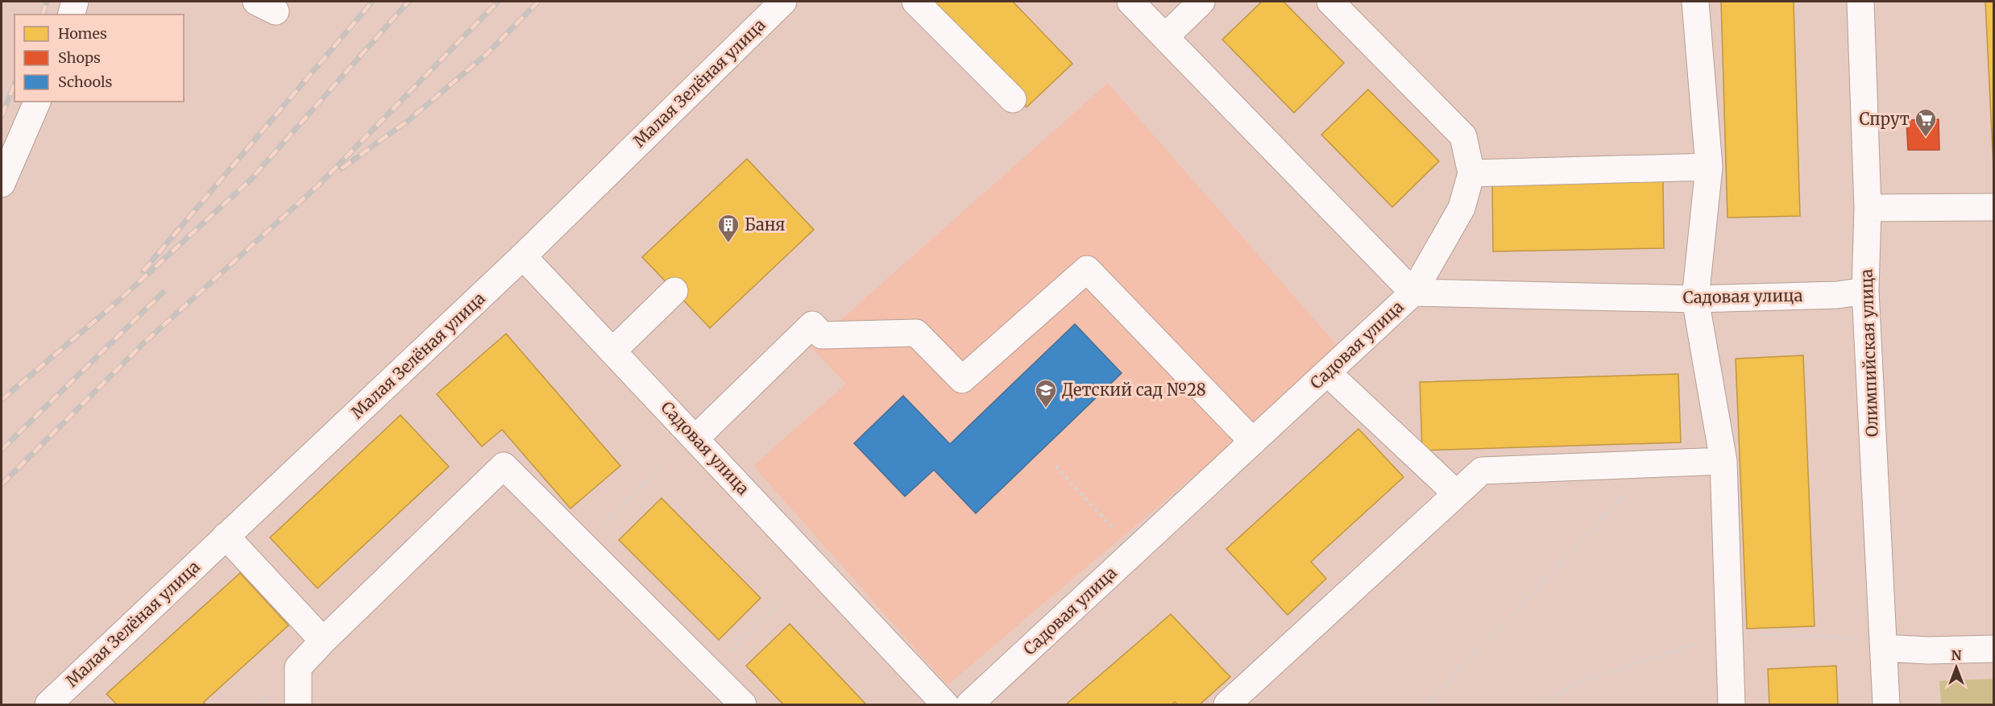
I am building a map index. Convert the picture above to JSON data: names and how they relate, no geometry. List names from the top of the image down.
{
  "streets": {
    "street": ["Малая Зелёная улица", "Садовая улица", "Олимпийская улица"]
  },
  "crossings": [
    ["Малая Зелёная улица", "Садовая улица"],
    ["Садовая улица", "Олимпийская улица"]
  ],
  "places": {
    "supermarket": ["Спрут"],
    "building": ["Баня"],
    "school or university": ["Детский сад №28"]
  },
  "legend": ["Homes", "Shops", "Schools"],
  "north": "top"
}
